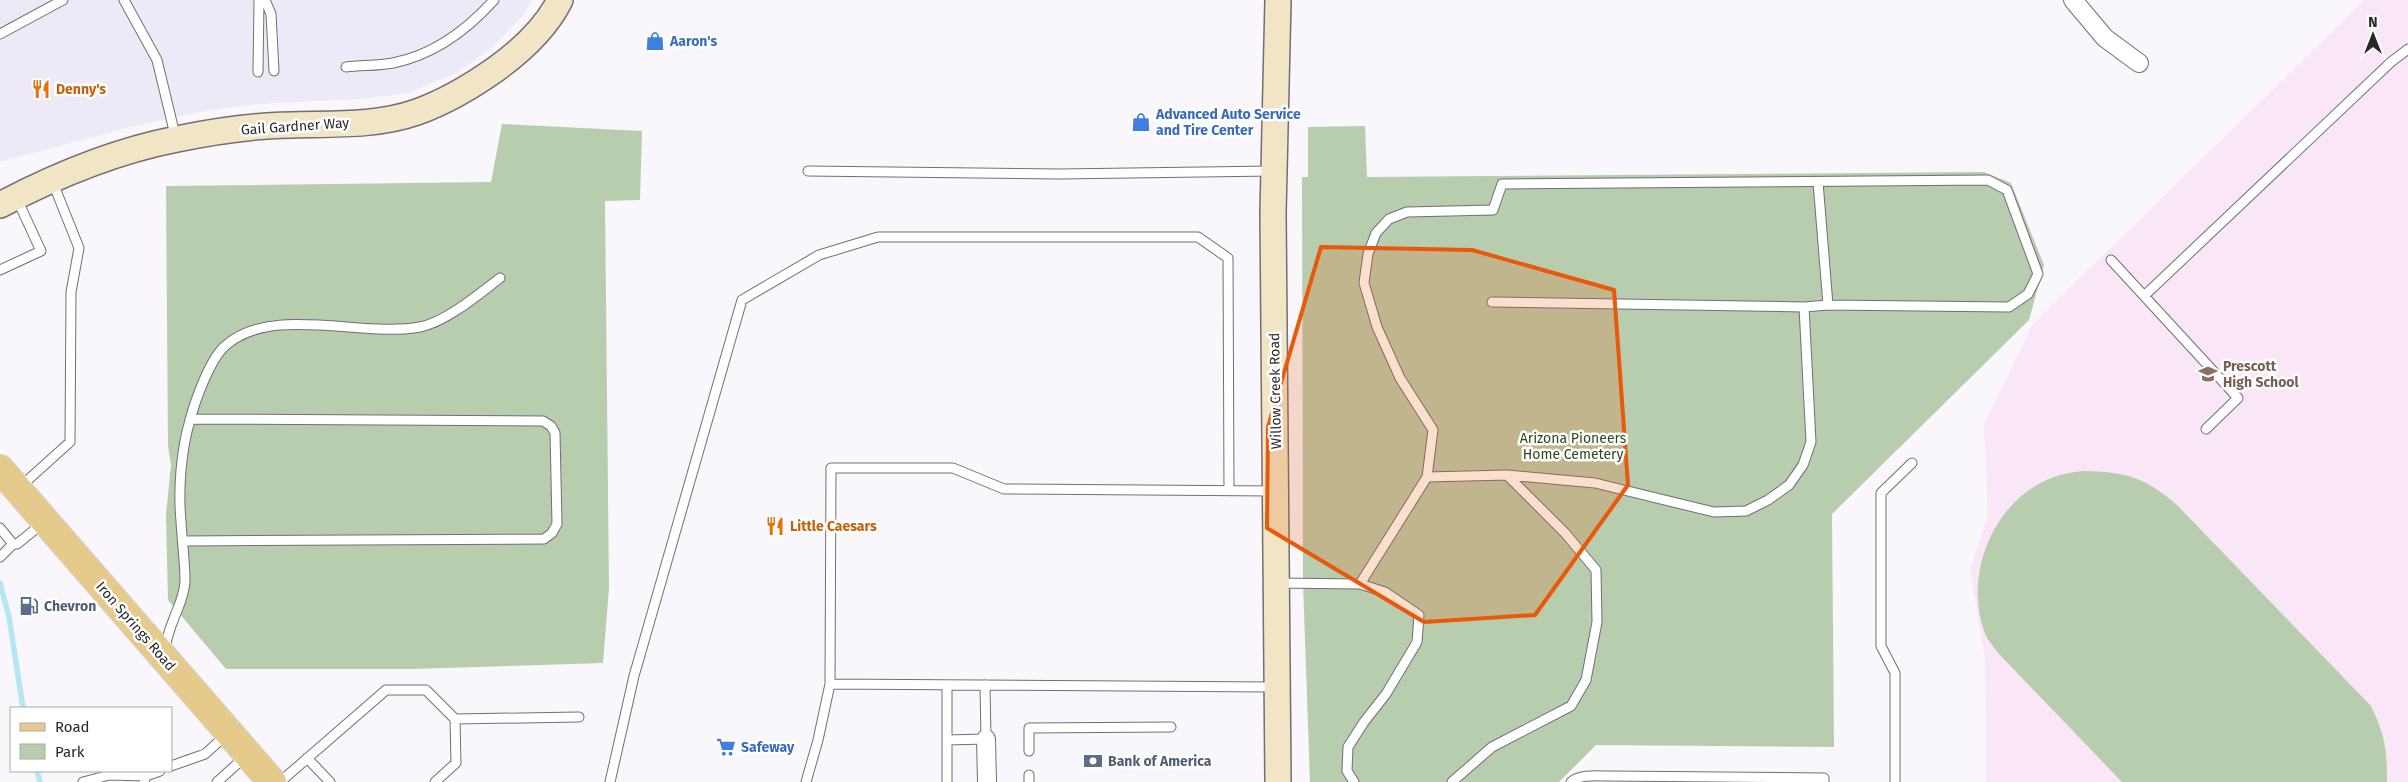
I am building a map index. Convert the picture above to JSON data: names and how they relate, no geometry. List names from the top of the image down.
{
  "streets": {
    "main road": ["Gail Gardner Way", "Willow Creek Road", "Iron Springs Road"]
  },
  "parks": ["Arizona Pioneers Home Cemetery"],
  "places": {
    "shop": ["Aaron's", "Advanced Auto Service and Tire Center"],
    "restaurant": ["Denny's", "Little Caesars"],
    "school or university": ["Prescott High School"],
    "fuel station": ["Chevron"],
    "supermarket": ["Safeway"],
    "bank": ["Bank of America"]
  },
  "legend": ["Road", "Park"],
  "north": "top"
}
